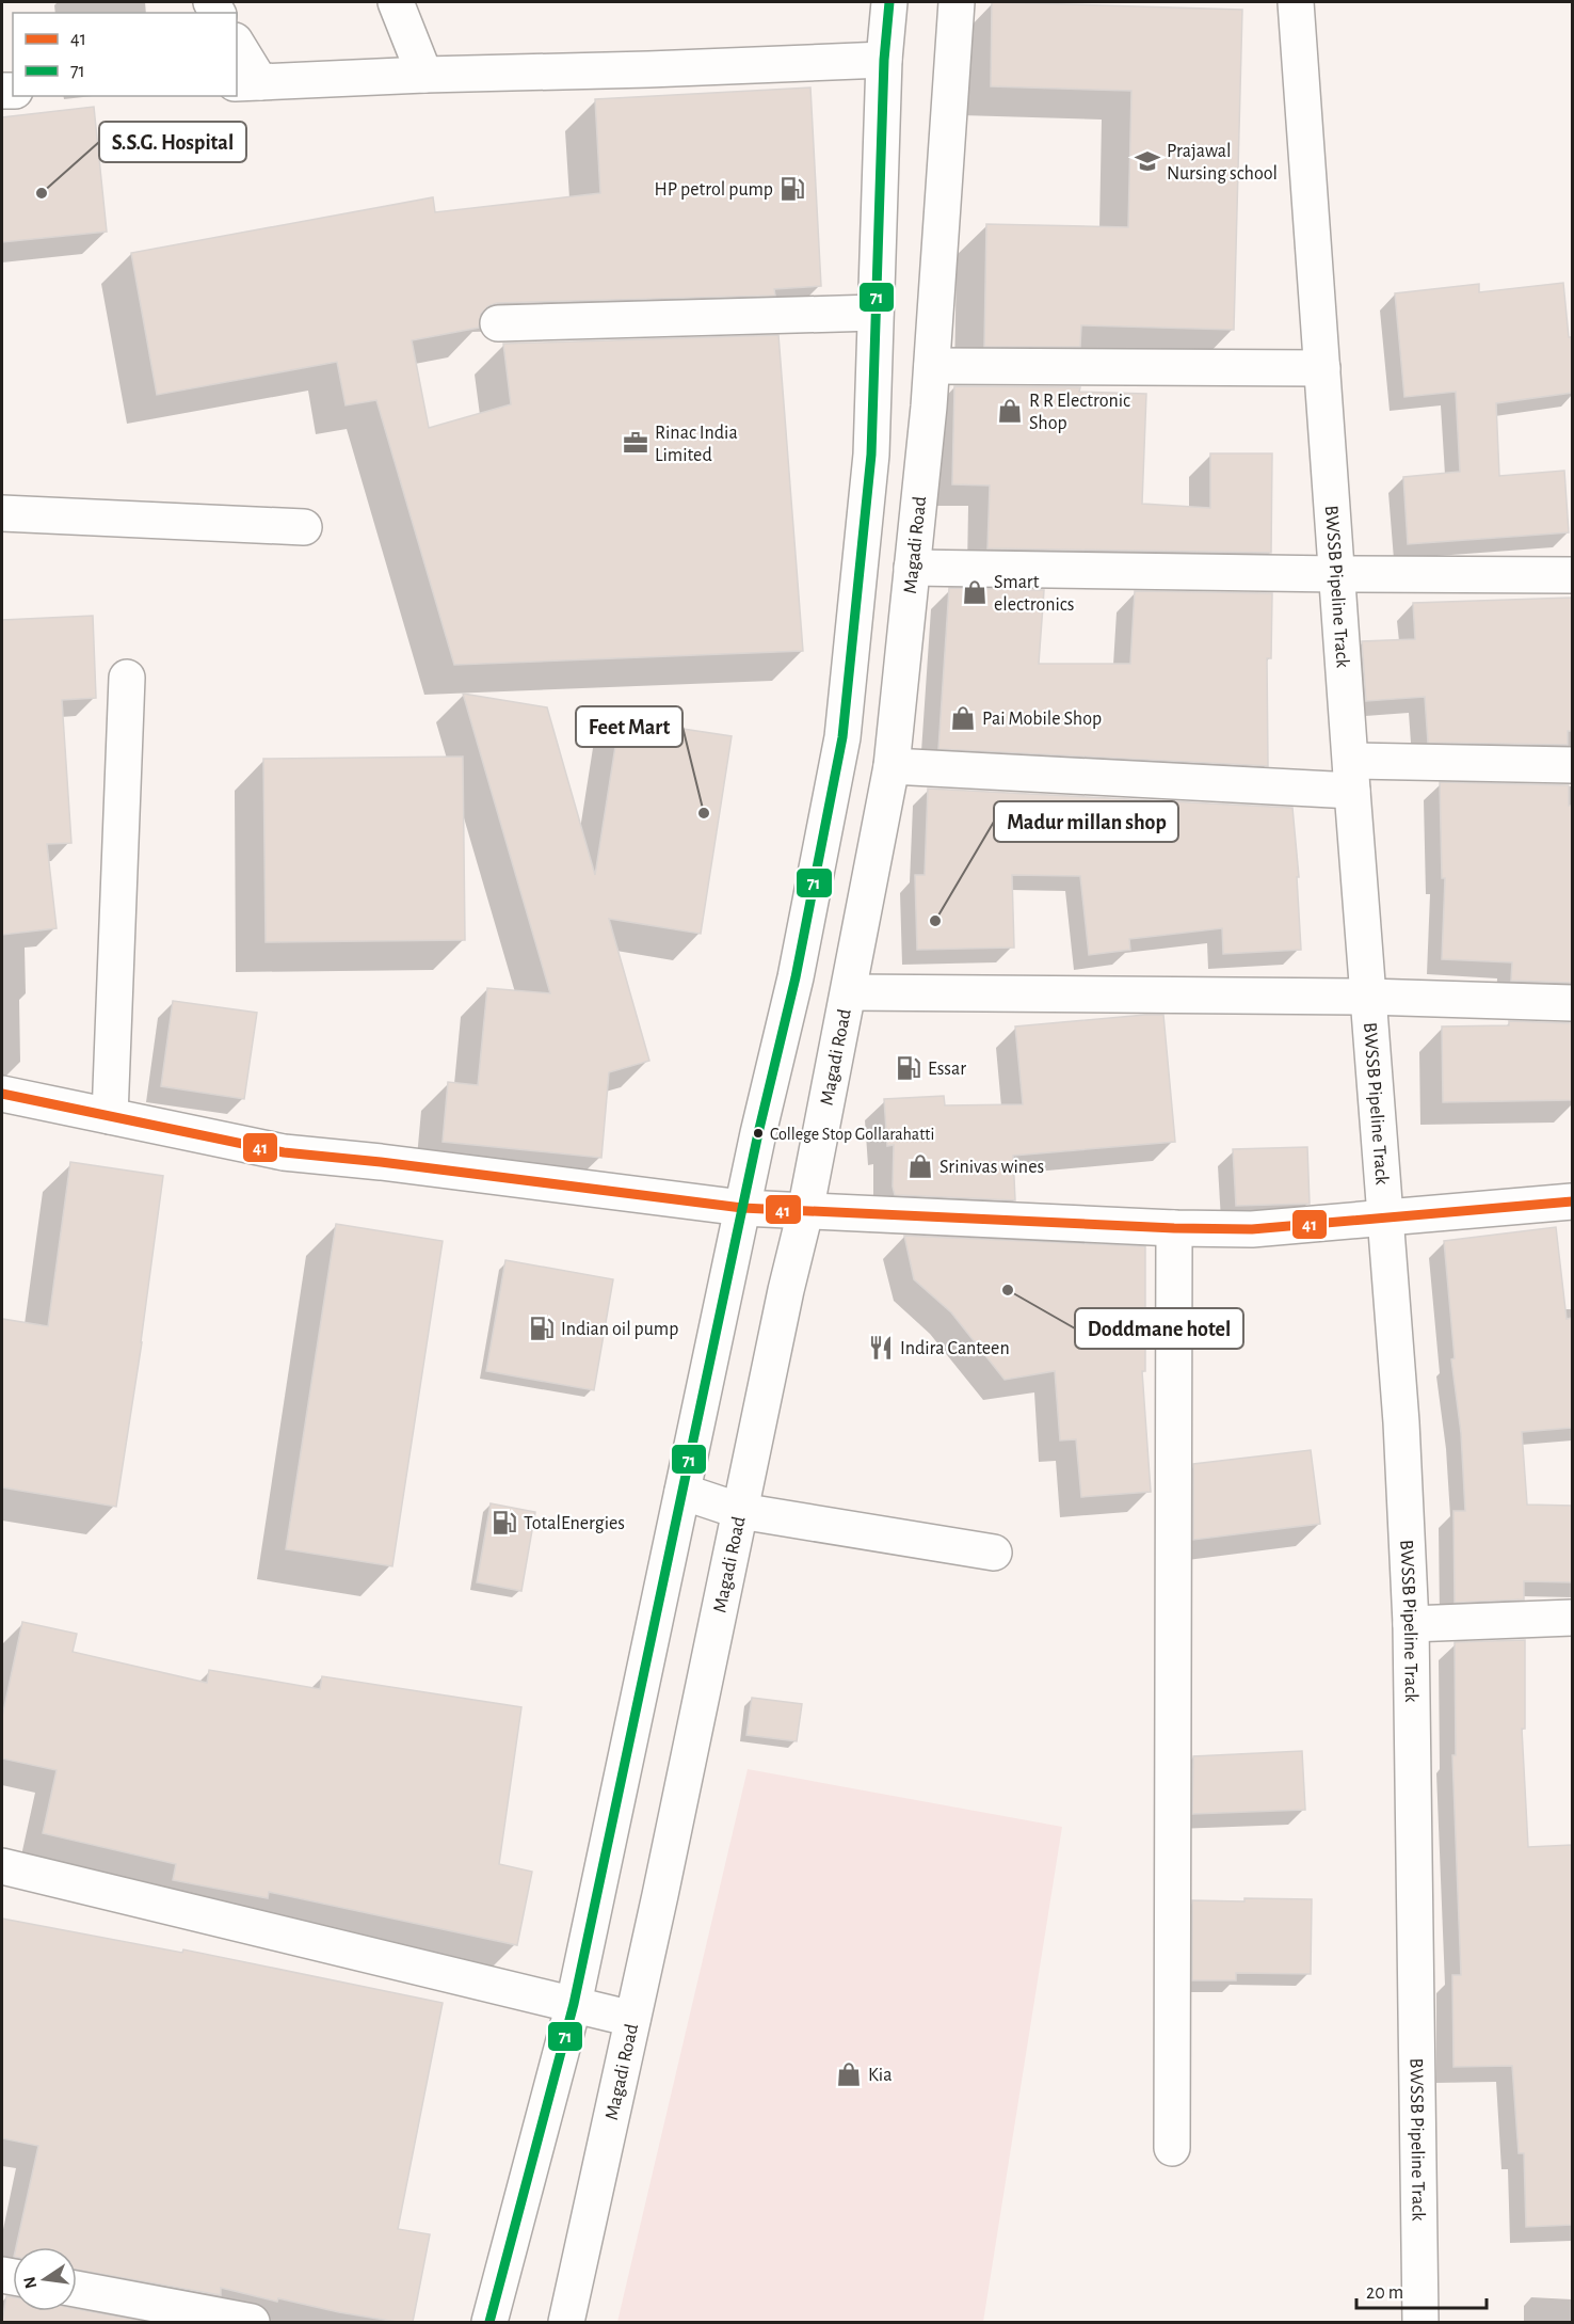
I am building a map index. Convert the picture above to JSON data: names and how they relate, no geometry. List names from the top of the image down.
{
  "streets": {
    "street": ["Magadi Road", "BWSSB Pipeline Track"]
  },
  "places": {
    "school or university": ["Prajawal Nursing school"],
    "fuel station": [
      "HP petrol pump",
      "Essar",
      "Indian oil pump",
      "TotalEnergies"
    ],
    "other": [
      "S.S.G. Hospital",
      "Feet Mart",
      "Madur millan shop",
      "College Stop Gollarahatti",
      "Doddmane hotel"
    ],
    "shop": [
      "R R Electronic Shop",
      "Smart electronics",
      "Pai Mobile Shop",
      "Srinivas wines",
      "Kia"
    ],
    "office": ["Rinac India Limited"],
    "restaurant": ["Indira Canteen"]
  },
  "lines": ["transit line 71", "transit line 41"],
  "legend": ["41", "71"],
  "scale_bar": "20 m",
  "north": "left"
}
